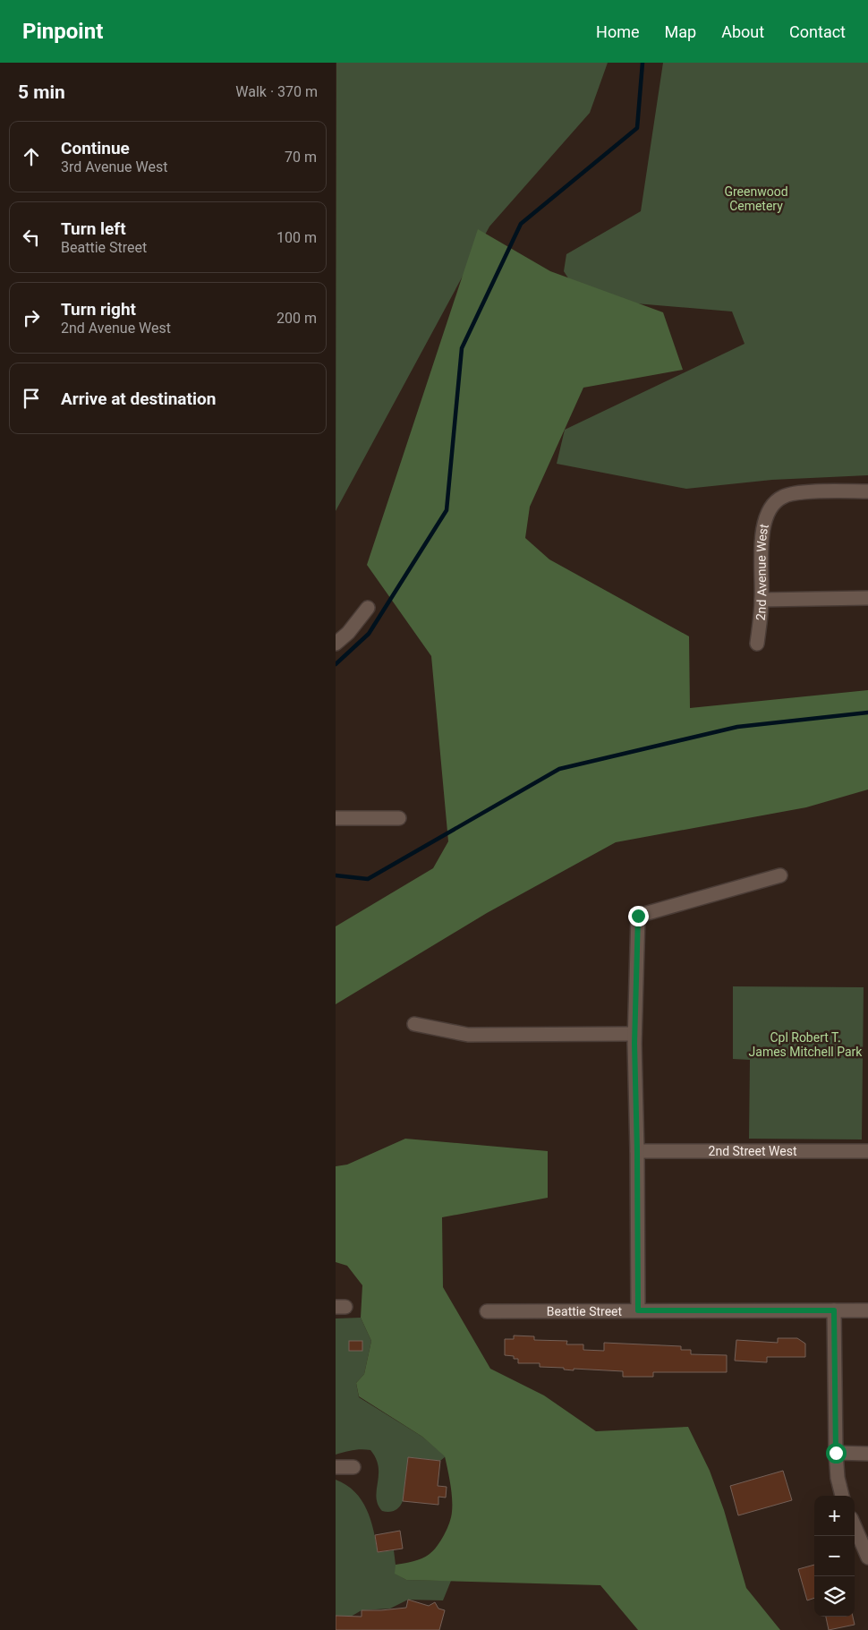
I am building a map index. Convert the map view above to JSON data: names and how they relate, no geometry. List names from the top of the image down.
{
  "streets": {
    "street": ["2nd Avenue West", "2nd Street West", "Beattie Street"]
  },
  "parks": ["Greenwood Cemetery", "Cpl Robert T. James Mitchell Park"],
  "page": {
    "header": "Pinpoint",
    "nav": [
      "Home",
      "Map",
      "About",
      "Contact"
    ],
    "heading": ["5 min", "Walk · 370 m"],
    "list": [
      ["Continue", "3rd Avenue West", "70 m"],
      ["Turn left", "Beattie Street", "100 m"],
      ["Turn right", "2nd Avenue West", "200 m"],
      "Arrive at destination"
    ],
    "map_buttons": ["+", "−"]
  }
}
